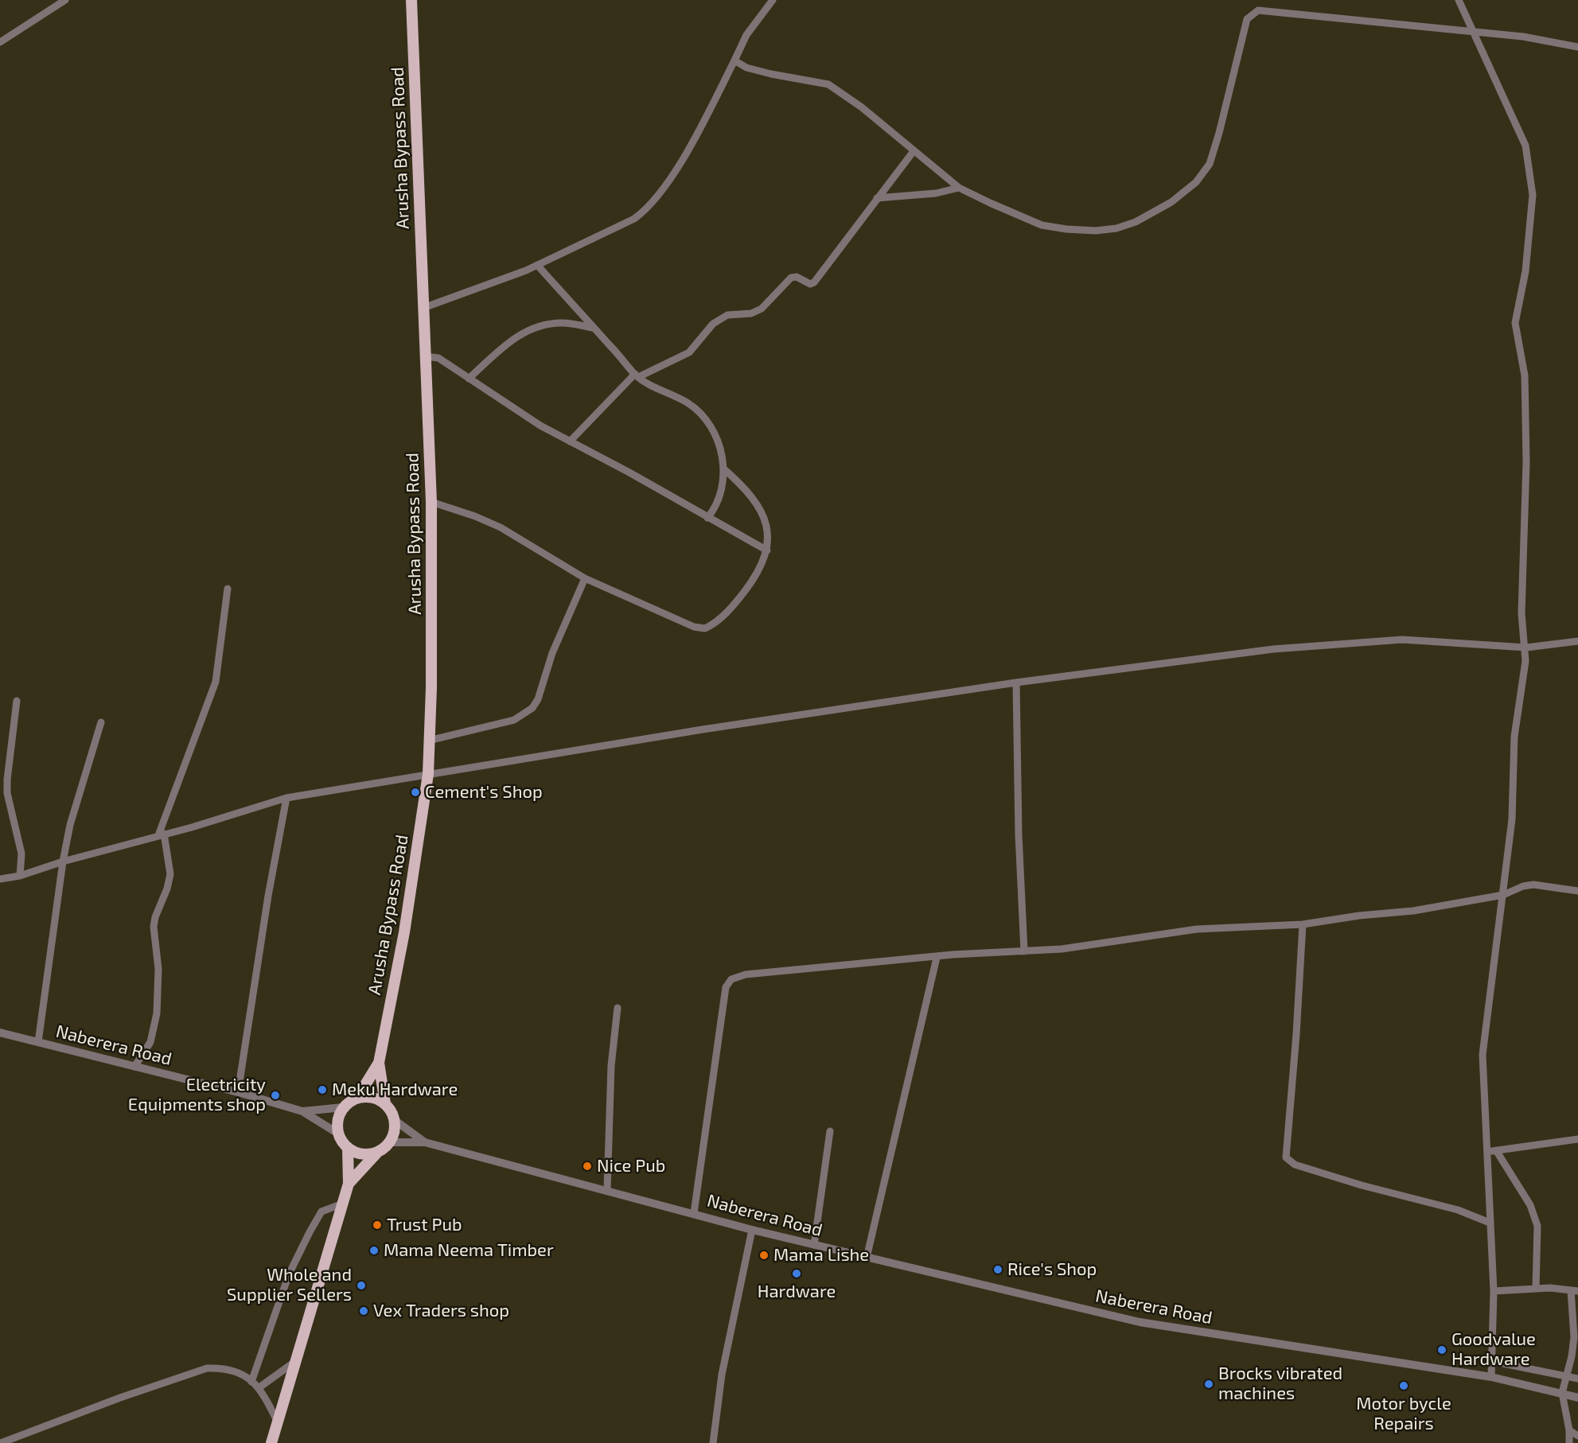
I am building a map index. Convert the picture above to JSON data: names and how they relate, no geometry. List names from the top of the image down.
{
  "streets": {
    "main road": ["Arusha Bypass Road"],
    "street": ["Naberera Road"]
  },
  "crossings": [
    ["Arusha Bypass Road", "Naberera Road"]
  ],
  "places": [
    "Cement's Shop",
    "Meku Hardware",
    "Electricity Equipments shop",
    "Nice Pub",
    "Trust Pub",
    "Mama Neema Timber",
    "Mama Lishe",
    "Rice's Shop",
    "Hardware",
    "Whole and Supplier Sellers",
    "Vex Traders shop",
    "Goodvalue Hardware",
    "Brocks vibrated machines",
    "Motor bycle Repairs"
  ]
}
